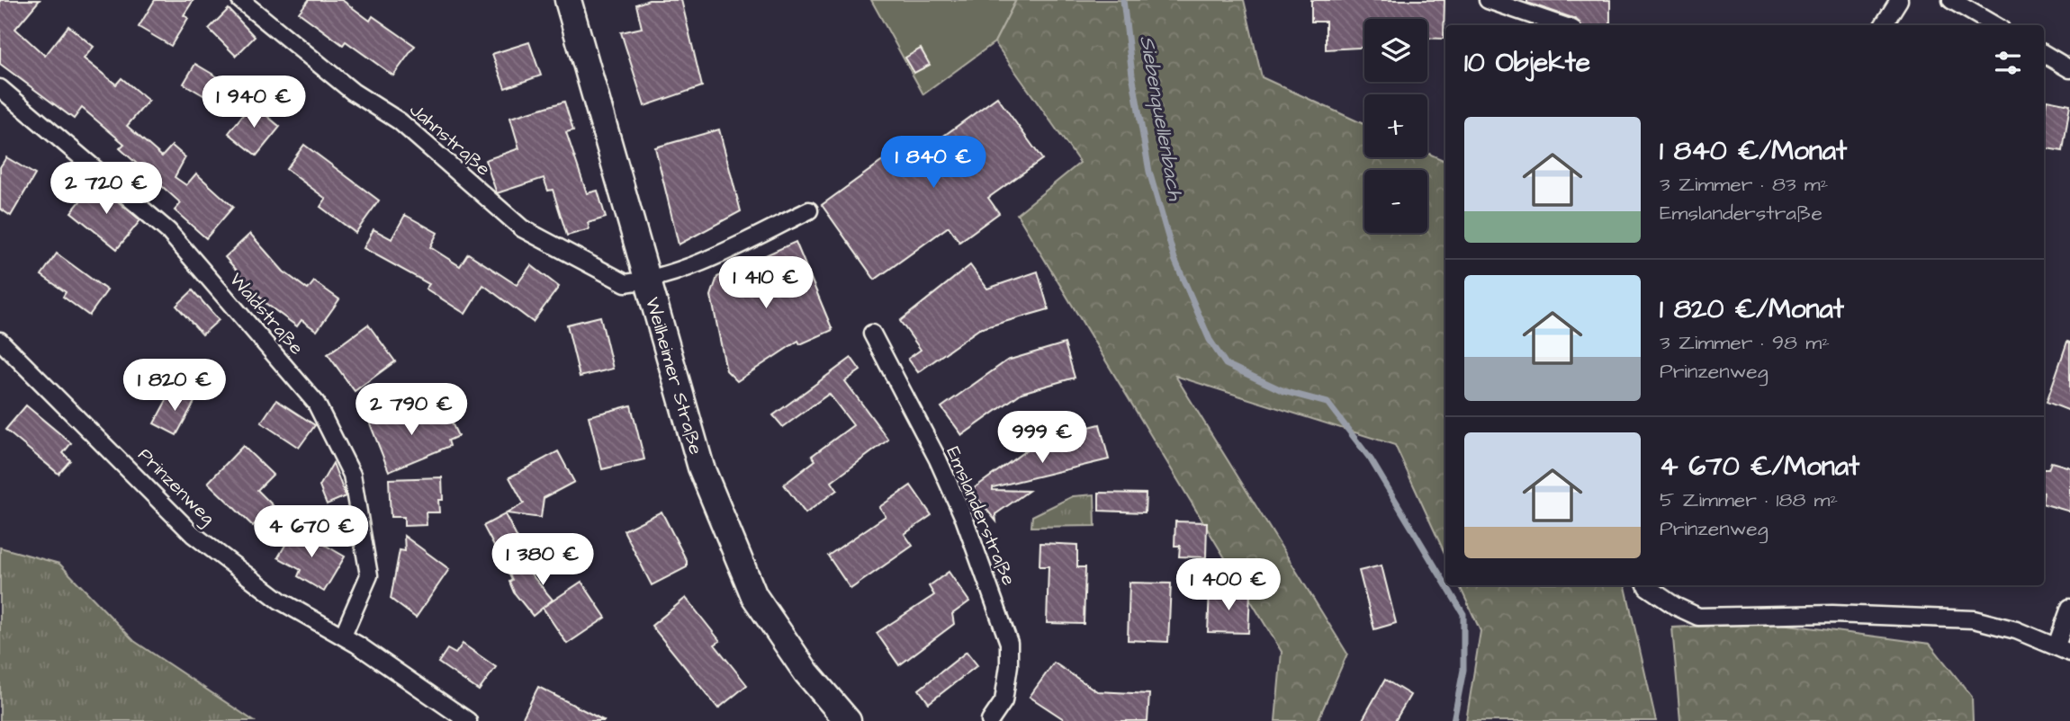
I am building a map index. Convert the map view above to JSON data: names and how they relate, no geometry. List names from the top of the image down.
{
  "streets": {
    "main road": ["Weilheimer Straße"],
    "street": [
      "Jahnstraße",
      "Waldstraße",
      "Prinzenweg",
      "Emslanderstraße"
    ]
  },
  "crossings": [
    ["Jahnstraße", "Weilheimer Straße"],
    ["Waldstraße", "Prinzenweg"]
  ],
  "water": ["Siebenquellenbach"],
  "page": {
    "map_buttons": ["+", "−"],
    "heading": "10 Objekte",
    "price": [
      "1 940 €",
      "1 840 €",
      "2 720 €",
      "1 410 €",
      "1 820 €",
      "2 790 €",
      "999 €",
      "4 670 €",
      "1 380 €",
      "1 400 €"
    ],
    "list": [
      {
        "name": "1 840 €/Monat",
        "note": "3 Zimmer · 83 m² · Emslanderstraße"
      },
      {
        "name": "1 820 €/Monat",
        "note": "3 Zimmer · 98 m² · Prinzenweg"
      },
      {
        "name": "4 670 €/Monat",
        "note": "5 Zimmer · 188 m² · Prinzenweg"
      }
    ]
  }
}
